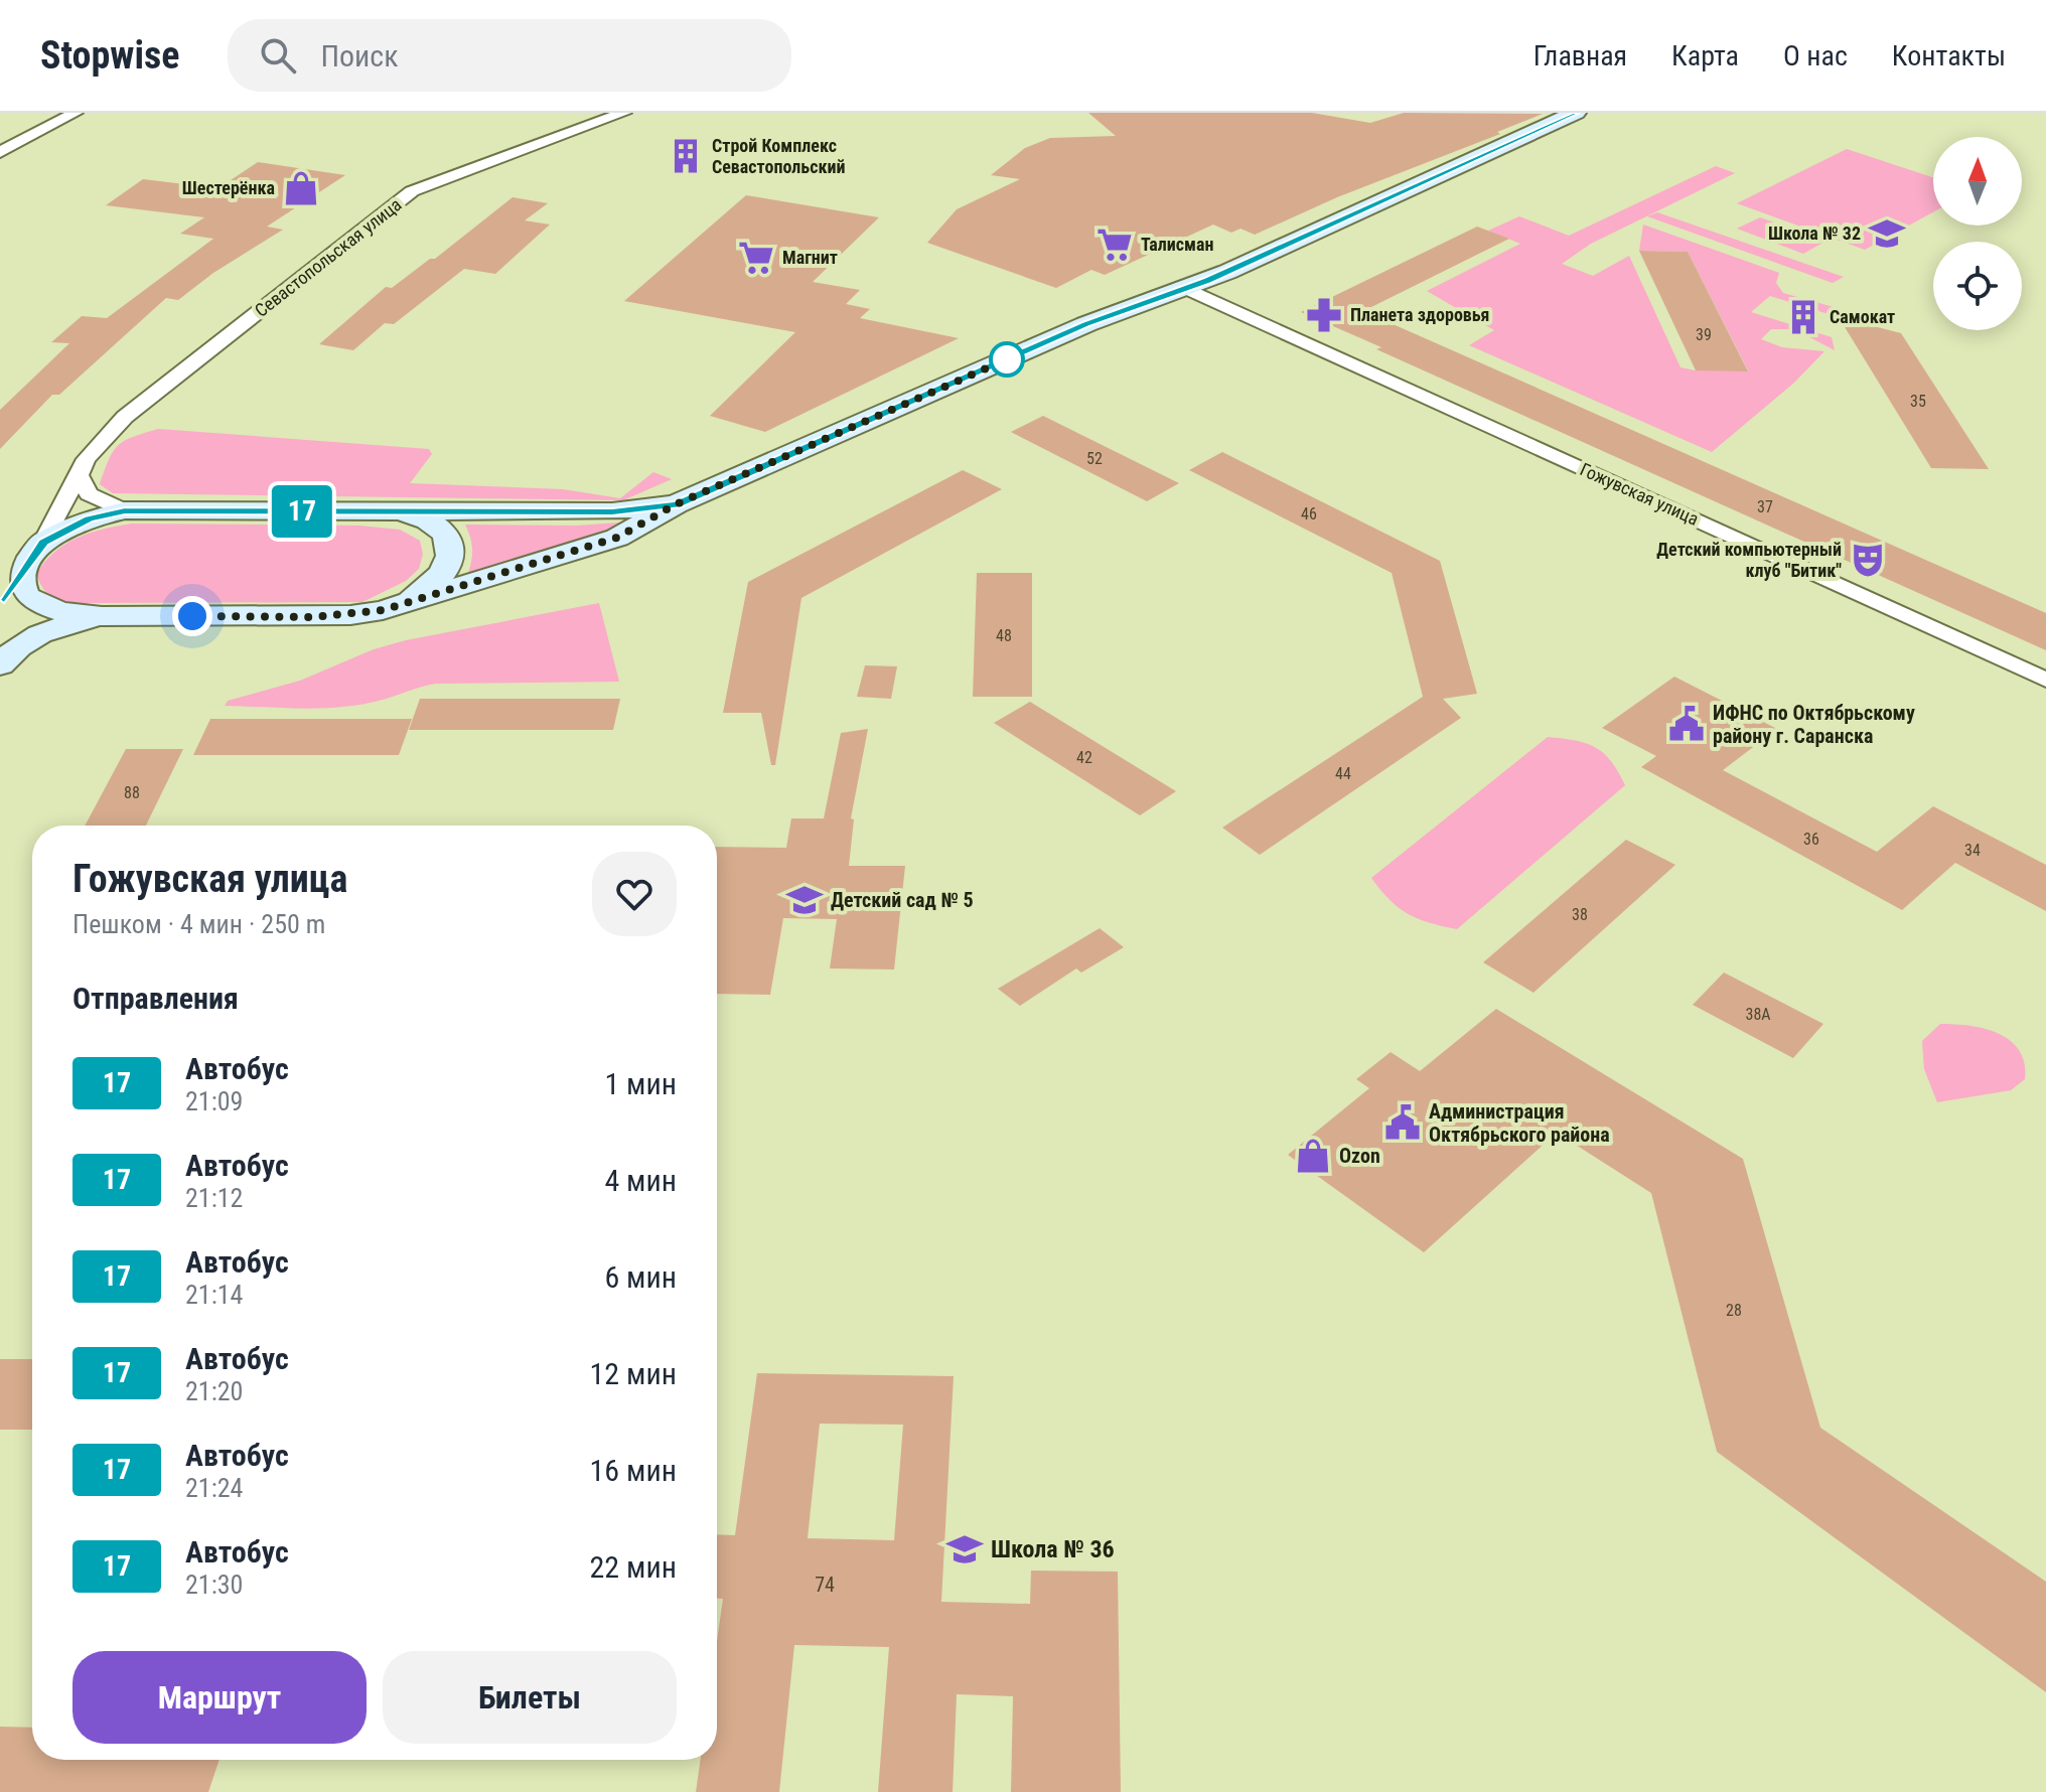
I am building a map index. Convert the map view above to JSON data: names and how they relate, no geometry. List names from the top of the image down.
{
  "streets": {
    "street": ["Севастопольская улица", "Гожувская улица"]
  },
  "places": {
    "building": ["Строй Комплекс Севастопольский", "Самокат"],
    "shop": ["Шестерёнка", "Ozon"],
    "school or university": ["Школа № 32", "Детский сад № 5", "Школа № 36"],
    "supermarket": ["Талисман", "Магнит"],
    "pharmacy": ["Планета здоровья"],
    "theatre": ["Детский компьютерный клуб \"Битик\""],
    "public building": ["ИФНС по Октябрьскому району г. Саранска", "Администрация Октябрьского района"]
  },
  "lines": ["bus line 17"],
  "house_numbers": [
    "39",
    "35",
    "52",
    "37",
    "46",
    "48",
    "42",
    "44",
    "88",
    "36",
    "34",
    "38",
    "38А",
    "28",
    "74"
  ],
  "north": "top",
  "page": {
    "header": "Stopwise",
    "search": "Поиск",
    "nav": [
      "Главная",
      "Карта",
      "О нас",
      "Контакты"
    ],
    "on_map": "17",
    "heading": [
      ["Гожувская улица", "Пешком · 4 мин · 250 m"],
      "Отправления"
    ],
    "list": [
      {
        "mark": "17",
        "name": "Автобус",
        "note": "21:09",
        "value": "1 мин"
      },
      {
        "mark": "17",
        "name": "Автобус",
        "note": "21:12",
        "value": "4 мин"
      },
      {
        "mark": "17",
        "name": "Автобус",
        "note": "21:14",
        "value": "6 мин"
      },
      {
        "mark": "17",
        "name": "Автобус",
        "note": "21:20",
        "value": "12 мин"
      },
      {
        "mark": "17",
        "name": "Автобус",
        "note": "21:24",
        "value": "16 мин"
      },
      {
        "mark": "17",
        "name": "Автобус",
        "note": "21:30",
        "value": "22 мин"
      }
    ],
    "buttons": ["Маршрут", "Билеты"]
  }
}
